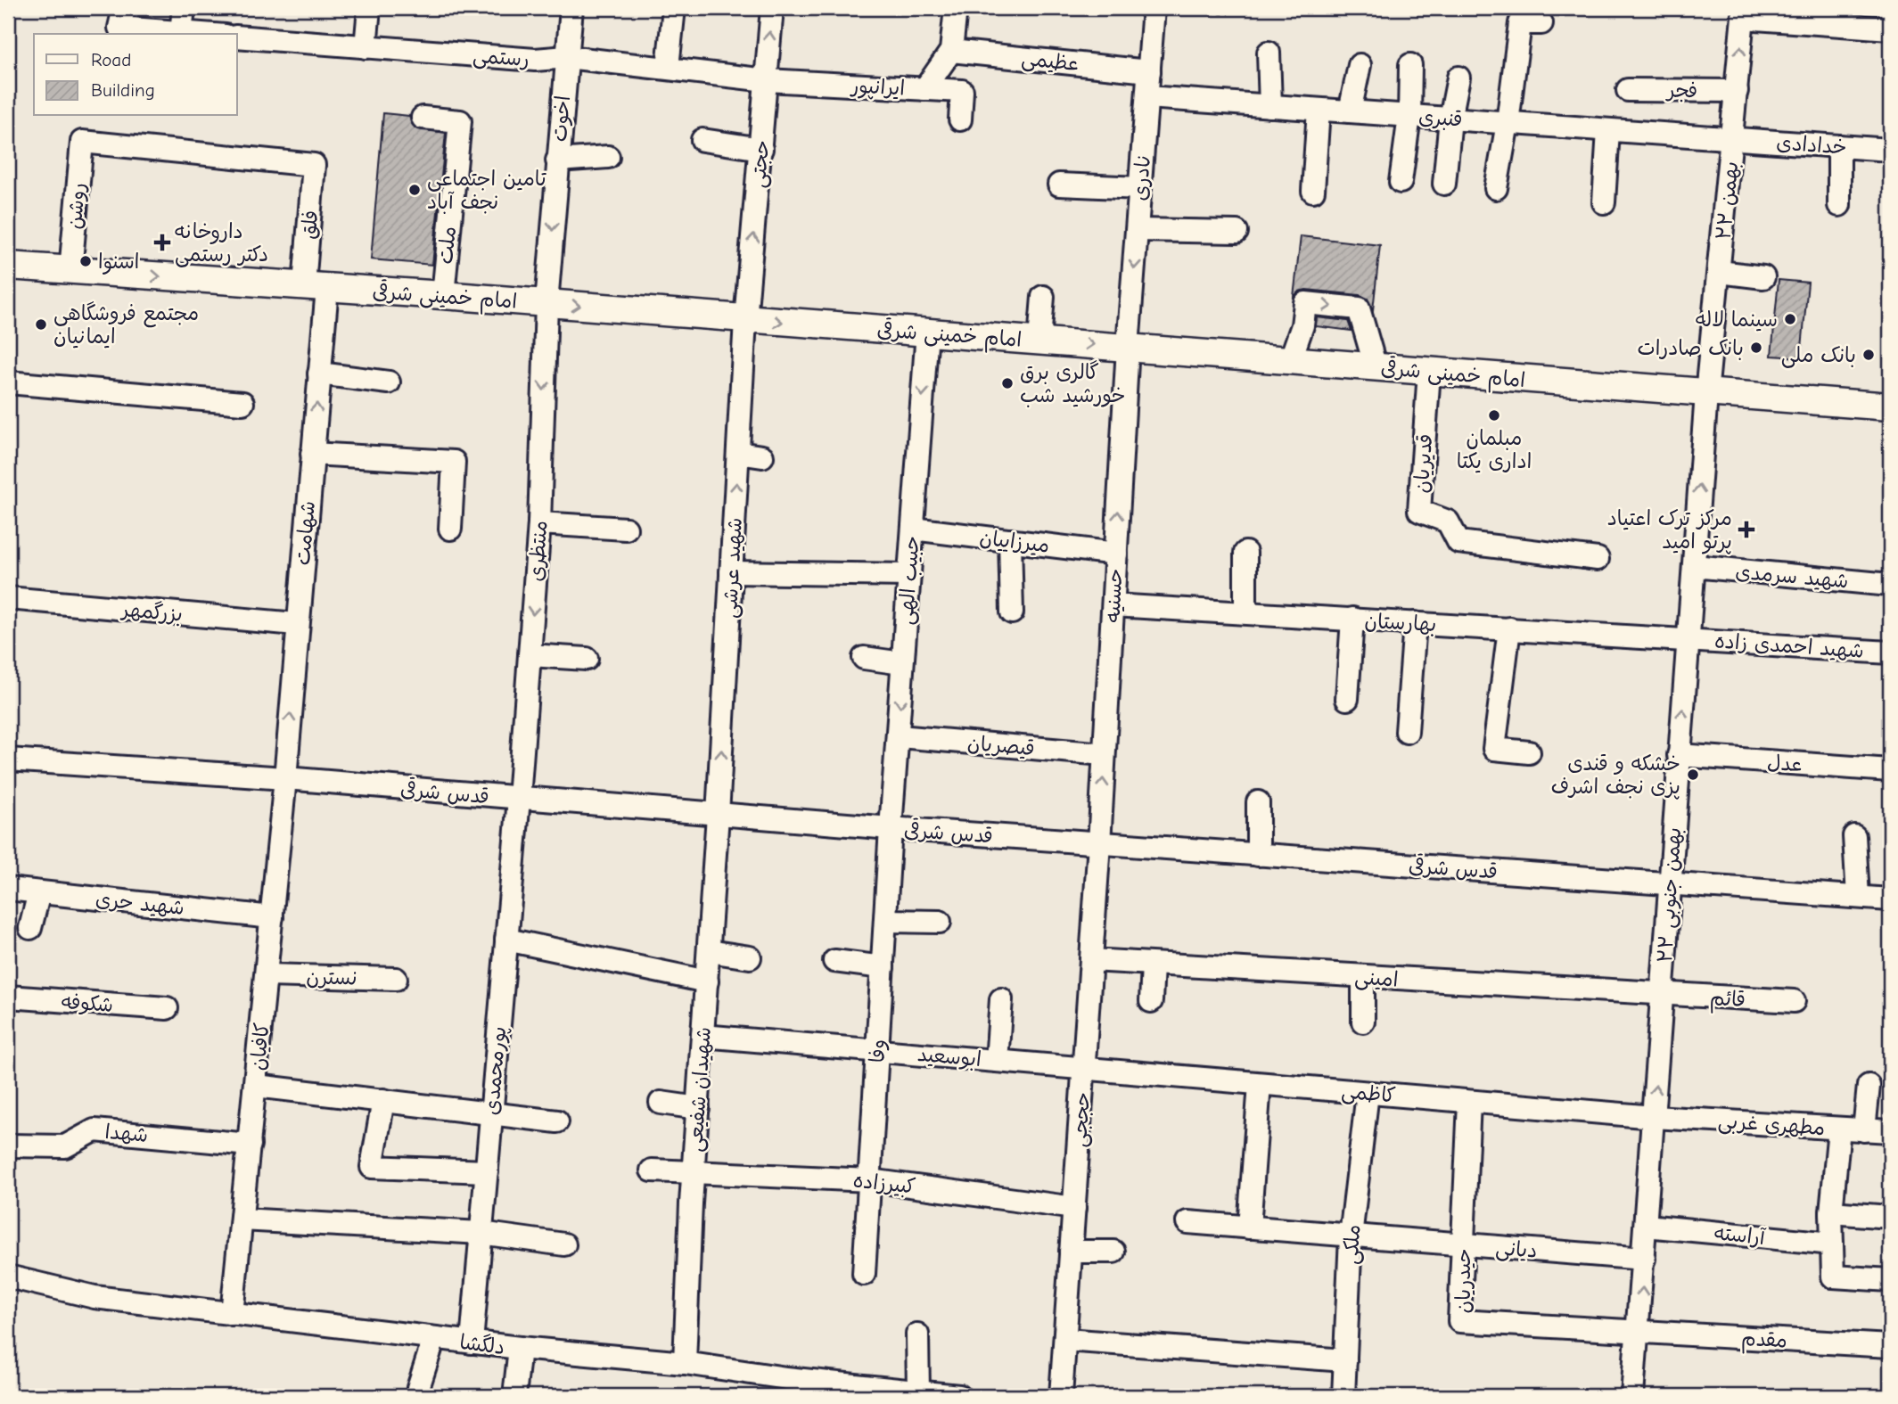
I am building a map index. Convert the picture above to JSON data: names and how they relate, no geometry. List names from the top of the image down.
{
  "streets": {
    "main road": ["امام خمینی شرقی"],
    "street": [
      "رستمی",
      "عظیمی",
      "ایرانپور",
      "فجر",
      "قنبری",
      "اخوت",
      "خدادادی",
      "حجتی",
      "نادری",
      "۲۲ بهمن",
      "روشن",
      "فلق",
      "ملت",
      "قدیریان",
      "شهامت",
      "میرزاییان",
      "منتظری",
      "شهید عرشی",
      "شهید سرمدی",
      "حبیب الهی",
      "حسنیه",
      "بزرگمهر",
      "بهارستان",
      "شهید احمدی زاده",
      "قیصریان",
      "عدل",
      "قدس شرقی",
      "۲۲ بهمن جنوبی",
      "شهید حری",
      "نسترن",
      "امینی",
      "قائم",
      "شکوفه",
      "کافیان",
      "وفا",
      "ابوسعید",
      "پورمحمدی",
      "شهیدان شفیعی",
      "کاظمی",
      "حججی",
      "مطهری غربی",
      "شهدا",
      "کبیرزاده",
      "آراسته",
      "ملکی",
      "دیانی",
      "حیدریان",
      "مقدم",
      "دلگشا"
    ]
  },
  "crossings": [
    ["رستمی", "ایرانپور"],
    ["رستمی", "اخوت"],
    ["رستمی", "حجتی"],
    ["عظیمی", "نادری"],
    ["ایرانپور", "حجتی"],
    ["فجر", "۲۲ بهمن"],
    ["قنبری", "خدادادی"],
    ["قنبری", "نادری"],
    ["قنبری", "۲۲ بهمن"],
    ["اخوت", "امام خمینی شرقی"],
    ["اخوت", "منتظری"],
    ["خدادادی", "۲۲ بهمن"],
    ["حجتی", "امام خمینی شرقی"],
    ["حجتی", "شهید عرشی"],
    ["نادری", "امام خمینی شرقی"],
    ["نادری", "حسنیه"],
    ["۲۲ بهمن", "امام خمینی شرقی"],
    ["۲۲ بهمن", "۲۲ بهمن جنوبی"],
    ["روشن", "فلق"],
    ["روشن", "امام خمینی شرقی"],
    ["فلق", "امام خمینی شرقی"],
    ["فلق", "شهامت"],
    ["ملت", "امام خمینی شرقی"],
    ["امام خمینی شرقی", "قدیریان"],
    ["امام خمینی شرقی", "شهامت"],
    ["امام خمینی شرقی", "منتظری"],
    ["امام خمینی شرقی", "شهید عرشی"],
    ["امام خمینی شرقی", "حبیب الهی"],
    ["امام خمینی شرقی", "حسنیه"],
    ["امام خمینی شرقی", "۲۲ بهمن جنوبی"],
    ["شهامت", "بزرگمهر"],
    ["شهامت", "قدس شرقی"],
    ["شهامت", "کافیان"],
    ["میرزاییان", "حبیب الهی"],
    ["میرزاییان", "حسنیه"],
    ["منتظری", "قدس شرقی"],
    ["منتظری", "پورمحمدی"],
    ["شهید عرشی", "قدس شرقی"],
    ["شهید عرشی", "شهیدان شفیعی"],
    ["شهید سرمدی", "۲۲ بهمن جنوبی"],
    ["حبیب الهی", "قیصریان"],
    ["حبیب الهی", "قدس شرقی"],
    ["حبیب الهی", "وفا"],
    ["حسنیه", "بهارستان"],
    ["حسنیه", "قیصریان"],
    ["حسنیه", "قدس شرقی"],
    ["حسنیه", "حججی"],
    ["بهارستان", "شهید احمدی زاده"],
    ["بهارستان", "۲۲ بهمن جنوبی"],
    ["شهید احمدی زاده", "۲۲ بهمن جنوبی"],
    ["عدل", "۲۲ بهمن جنوبی"],
    ["قدس شرقی", "۲۲ بهمن جنوبی"],
    ["قدس شرقی", "کافیان"],
    ["قدس شرقی", "وفا"],
    ["قدس شرقی", "پورمحمدی"],
    ["قدس شرقی", "شهیدان شفیعی"],
    ["قدس شرقی", "حججی"],
    ["۲۲ بهمن جنوبی", "امینی"],
    ["۲۲ بهمن جنوبی", "قائم"],
    ["۲۲ بهمن جنوبی", "کاظمی"],
    ["۲۲ بهمن جنوبی", "مطهری غربی"],
    ["۲۲ بهمن جنوبی", "آراسته"],
    ["۲۲ بهمن جنوبی", "دیانی"],
    ["۲۲ بهمن جنوبی", "حیدریان"],
    ["۲۲ بهمن جنوبی", "مقدم"],
    ["شهید حری", "کافیان"],
    ["نسترن", "کافیان"],
    ["امینی", "قائم"],
    ["امینی", "حججی"],
    ["کافیان", "شهدا"],
    ["کافیان", "دلگشا"],
    ["وفا", "ابوسعید"],
    ["وفا", "کبیرزاده"],
    ["ابوسعید", "شهیدان شفیعی"],
    ["ابوسعید", "کاظمی"],
    ["ابوسعید", "حججی"],
    ["پورمحمدی", "دلگشا"],
    ["شهیدان شفیعی", "کبیرزاده"],
    ["شهیدان شفیعی", "دلگشا"],
    ["کاظمی", "حججی"],
    ["کاظمی", "مطهری غربی"],
    ["کاظمی", "ملکی"],
    ["کاظمی", "حیدریان"],
    ["حججی", "کبیرزاده"],
    ["ملکی", "دیانی"],
    ["دیانی", "حیدریان"],
    ["حیدریان", "مقدم"]
  ],
  "one_way": [
    "اخوت",
    "امام خمینی شرقی",
    "شهامت",
    "منتظری",
    "شهید عرشی",
    "حبیب الهی",
    "حسنیه",
    "۲۲ بهمن جنوبی"
  ],
  "places": {
    "other": [
      "تامین اجتماعی نجف آباد",
      "اسنوا",
      "سینما لاله",
      "مجتمع فروشگاهی ایمانیان",
      "بانک صادرات",
      "بانک ملی",
      "گالری برق خورشید شب",
      "مبلمان اداری یکتا",
      "خشکه و قندی پزی نجف اشرف"
    ],
    "health": ["داروخانه دکتر رستمی", "مرکز ترک اعتیاد پرتو امید"]
  },
  "legend": ["Road", "Building"]
}
